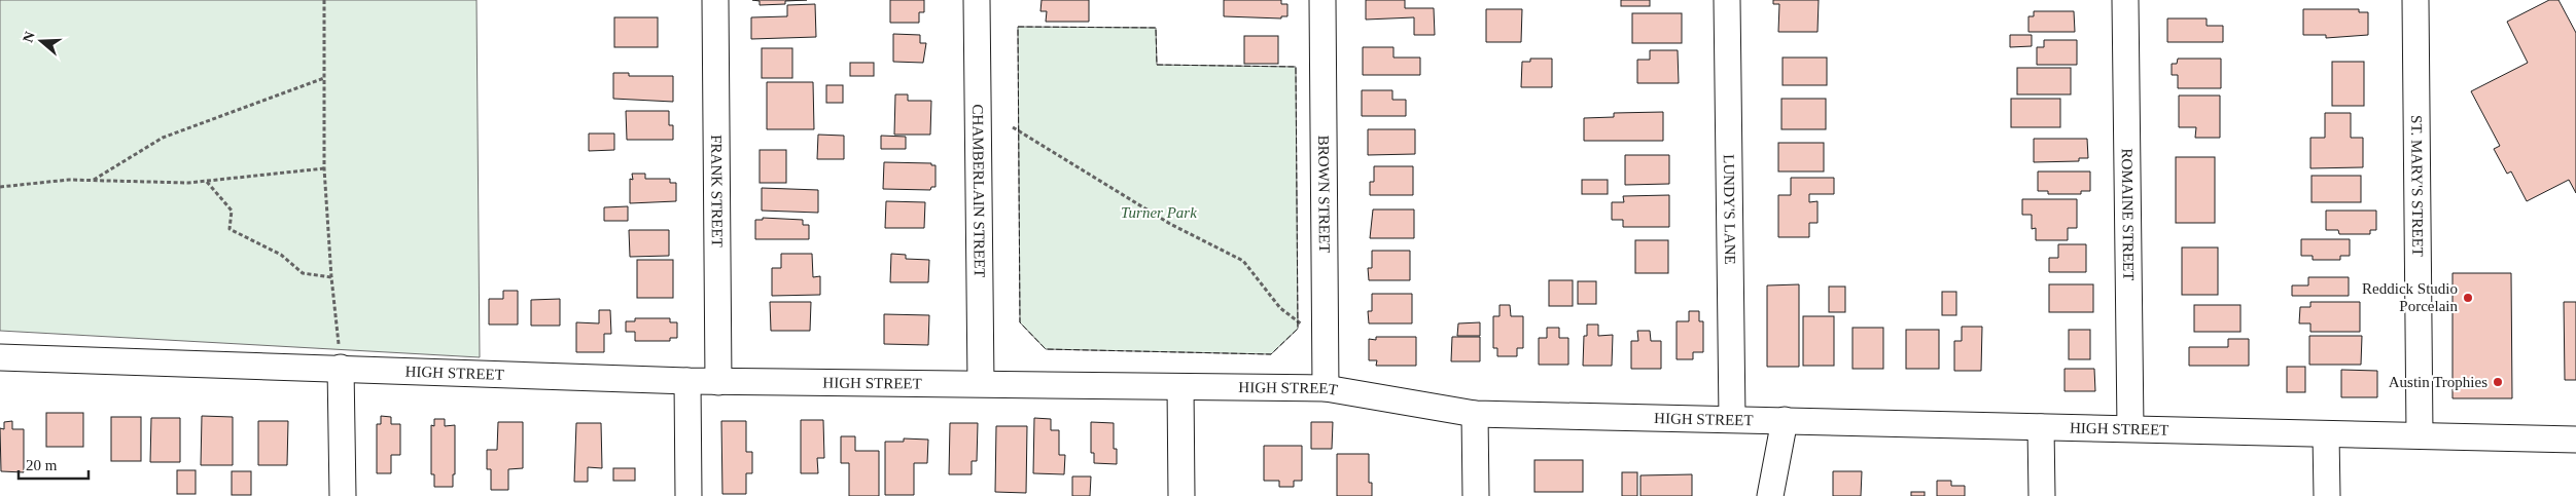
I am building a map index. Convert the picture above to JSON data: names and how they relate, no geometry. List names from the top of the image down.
{
  "streets": {
    "street": [
      "ST. MARY'S STREET",
      "FRANK STREET",
      "CHAMBERLAIN STREET",
      "BROWN STREET",
      "LUNDY'S LANE",
      "ROMAINE STREET",
      "HIGH STREET"
    ]
  },
  "crossings": [
    ["ST. MARY'S STREET", "HIGH STREET"],
    ["FRANK STREET", "HIGH STREET"],
    ["CHAMBERLAIN STREET", "HIGH STREET"],
    ["BROWN STREET", "HIGH STREET"],
    ["LUNDY'S LANE", "HIGH STREET"],
    ["ROMAINE STREET", "HIGH STREET"]
  ],
  "parks": ["Turner Park"],
  "places": ["Reddick Studio Porcelain", "Austin Trophies"],
  "scale_bar": "20 m",
  "north": "left"
}
